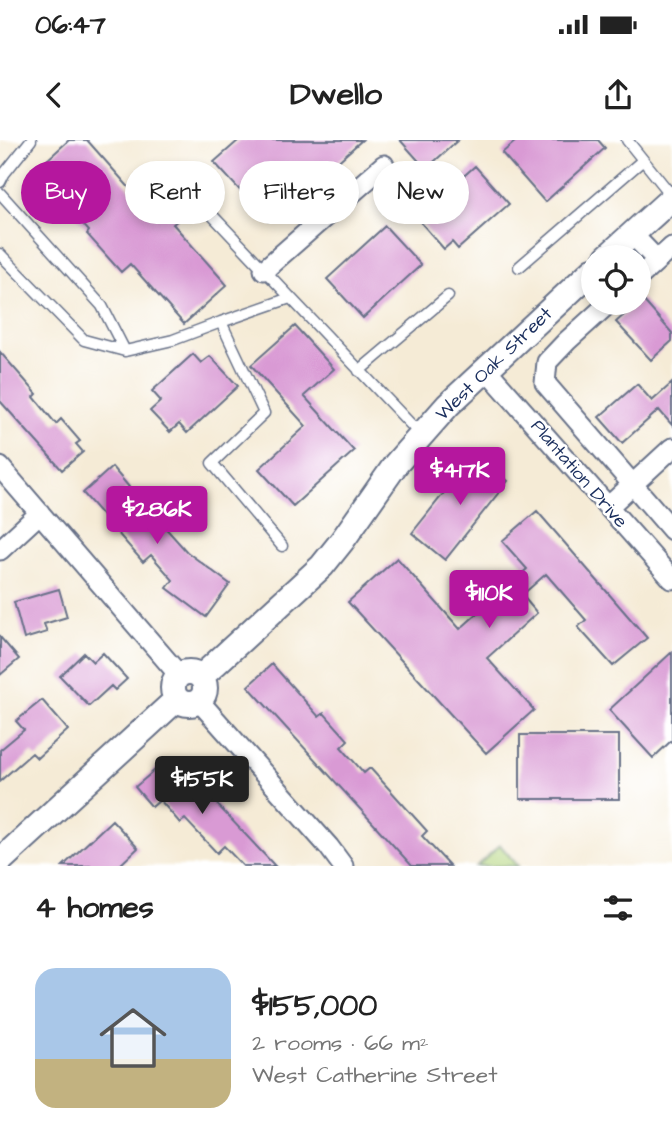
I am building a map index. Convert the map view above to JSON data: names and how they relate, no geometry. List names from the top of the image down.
{
  "streets": {
    "street": ["West Oak Street", "Plantation Drive"]
  },
  "crossings": [
    ["West Oak Street", "Plantation Drive"]
  ],
  "page": {
    "status": "06:47",
    "header": "Dwello",
    "chip": [
      "Buy",
      "Rent",
      "Filters",
      "New"
    ],
    "price": [
      "$417K",
      "$286K",
      "$110K",
      "$155K"
    ],
    "heading": "4 homes",
    "list": [
      {
        "name": "$155,000",
        "note": "2 rooms · 66 m² · West Catherine Street"
      }
    ]
  }
}
